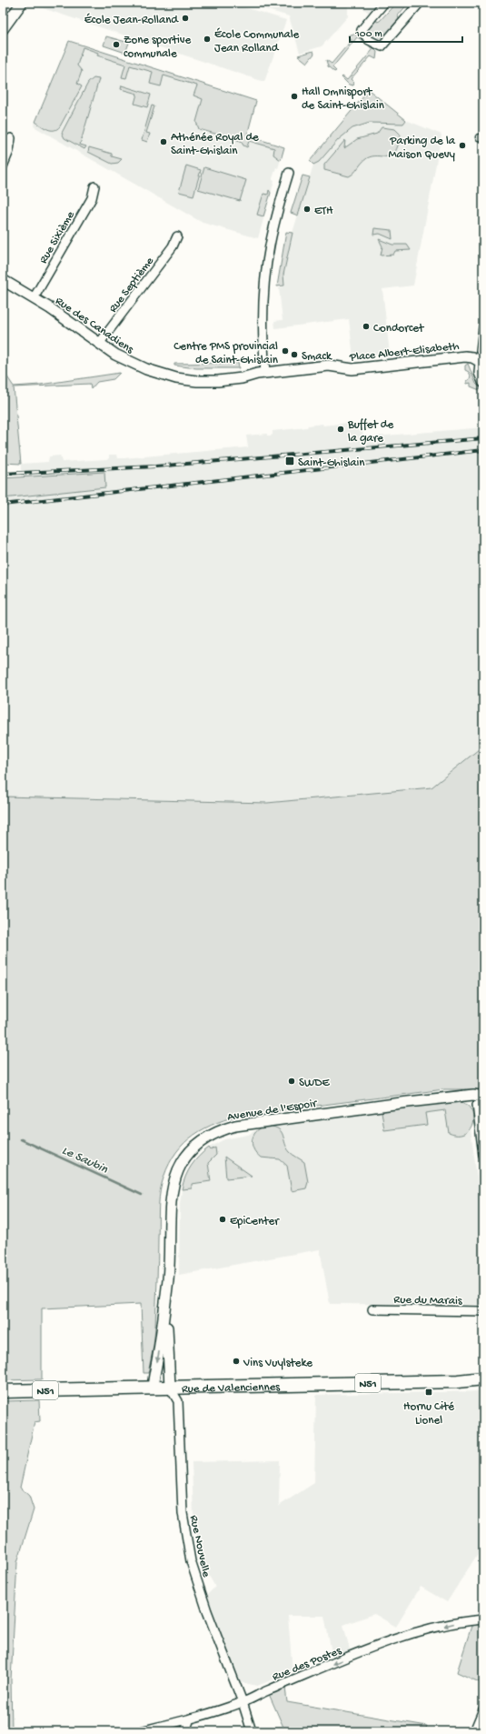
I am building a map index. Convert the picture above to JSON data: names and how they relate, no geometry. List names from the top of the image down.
{
  "streets": {
    "main road": ["N51", "Rue de Valenciennes"],
    "street": [
      "Rue Sixième",
      "Rue Septième",
      "Rue des Canadiens",
      "Place Albert-Elisabeth",
      "Avenue de l'Espoir",
      "Rue du Marais",
      "Rue Nouvelle",
      "Rue des Postes"
    ]
  },
  "crossings": [
    ["Rue Sixième", "Rue des Canadiens"],
    ["Rue Septième", "Rue des Canadiens"],
    ["Rue des Canadiens", "Place Albert-Elisabeth"],
    ["Rue de Valenciennes", "Rue Nouvelle"],
    ["Rue Nouvelle", "Rue des Postes"]
  ],
  "one_way": ["Rue des Postes"],
  "water": ["Le Saubin"],
  "places": {
    "other": [
      "École Jean-Rolland",
      "École Communale Jean Rolland",
      "Zone sportive communale",
      "Hall Omnisport de Saint-Ghislain",
      "Athénée Royal de Saint-Ghislain",
      "Parking de la Maison Quevy",
      "ETH",
      "Condorcet",
      "Centre PMS provincial de Saint-Ghislain",
      "Smack",
      "Buffet de la gare",
      "SWDE",
      "EpiCenter",
      "Vins Vuylsteke"
    ],
    "transit": ["Saint-Ghislain", "Hornu Cité Lionel"]
  },
  "scale_bar": "100 m"
}
